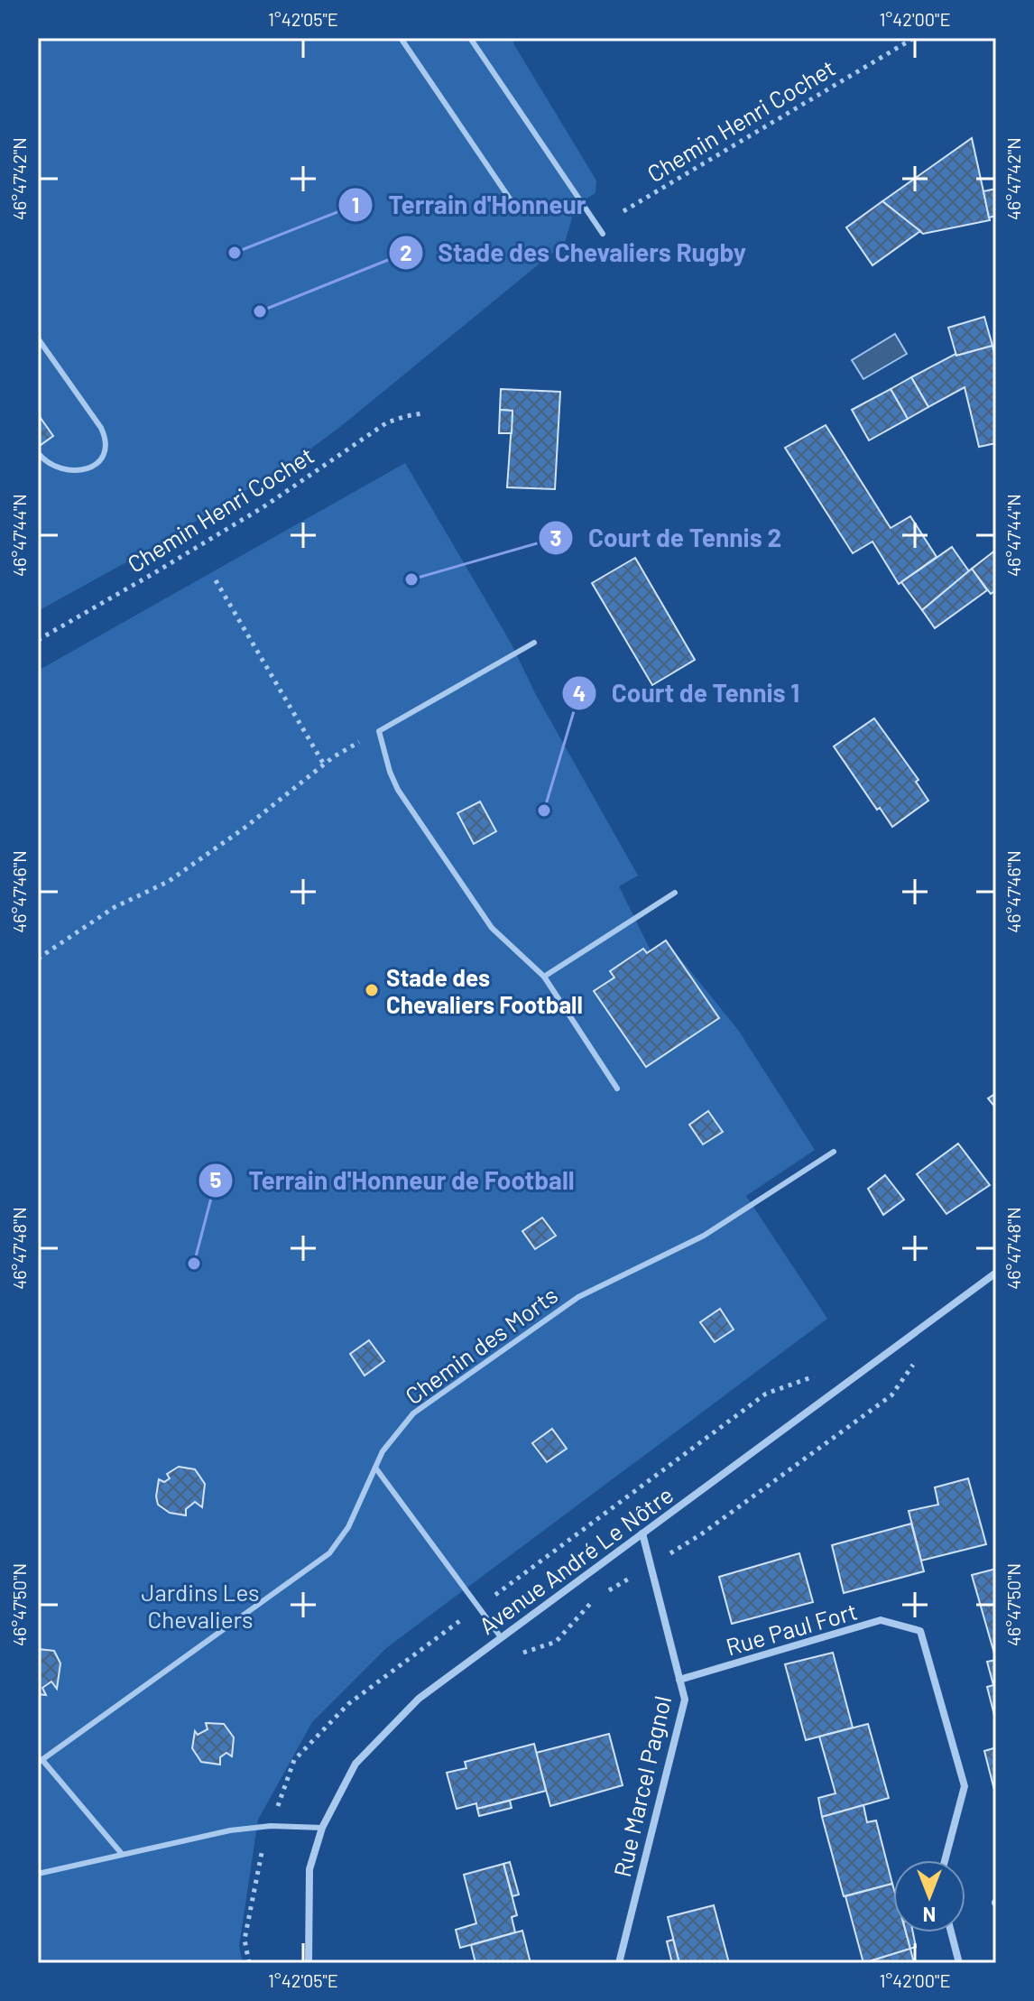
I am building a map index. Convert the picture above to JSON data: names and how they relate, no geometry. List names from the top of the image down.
{
  "streets": {
    "street": ["Avenue André Le Nôtre", "Rue Paul Fort", "Rue Marcel Pagnol"],
    "lane": ["Chemin des Morts"],
    "path": ["Chemin Henri Cochet"]
  },
  "crossings": [
    ["Avenue André Le Nôtre", "Rue Marcel Pagnol"],
    ["Rue Paul Fort", "Rue Marcel Pagnol"]
  ],
  "parks": ["Jardins Les Chevaliers"],
  "places": [
    "Terrain d'Honneur",
    "Stade des Chevaliers Rugby",
    "Court de Tennis 2",
    "Court de Tennis 1",
    "Stade des Chevaliers Football",
    "Terrain d'Honneur de Football"
  ],
  "north": "bottom",
  "coordinates": [
    "1°42'05\"E",
    "1°42'00\"E",
    "46°47'42\"N",
    "46°47'44\"N",
    "46°47'46\"N",
    "46°47'48\"N",
    "46°47'50\"N"
  ]
}
